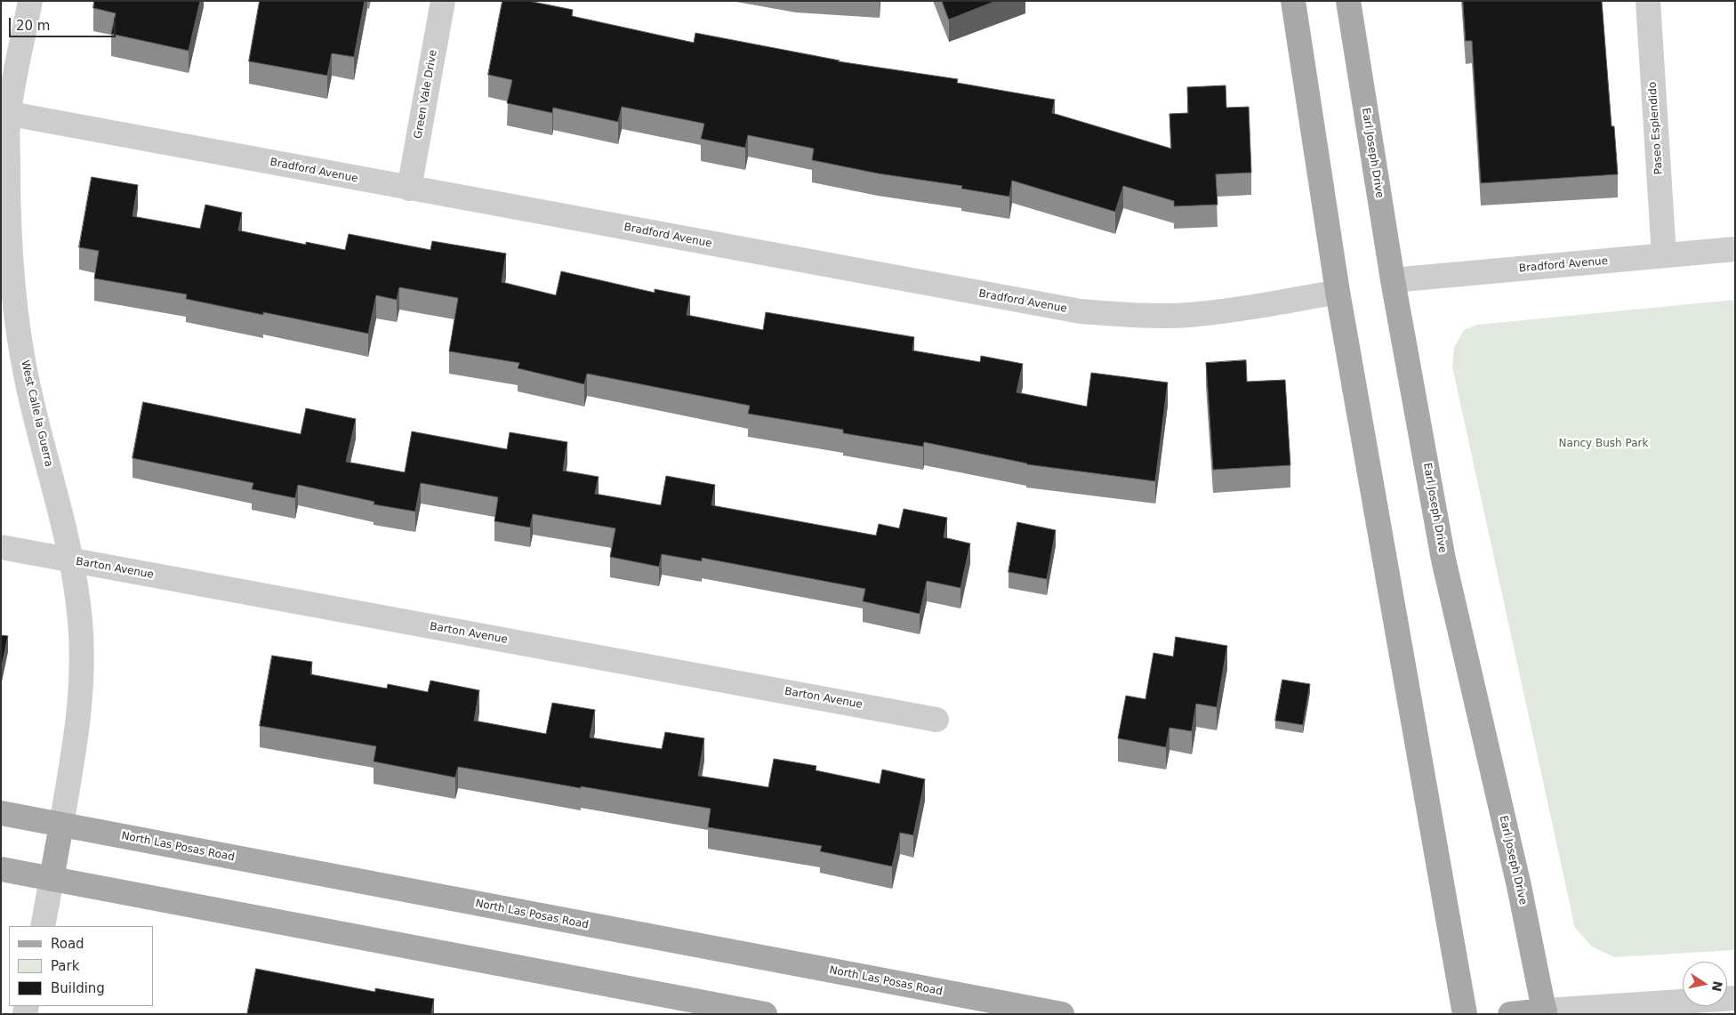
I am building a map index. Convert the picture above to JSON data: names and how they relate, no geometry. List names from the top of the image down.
{
  "streets": {
    "main road": ["Earl Joseph Drive", "North Las Posas Road"],
    "street": [
      "Green Vale Drive",
      "Paseo Esplendido",
      "Bradford Avenue",
      "West Calle la Guerra",
      "Barton Avenue"
    ]
  },
  "crossings": [
    ["Green Vale Drive", "Bradford Avenue"],
    ["Paseo Esplendido", "Bradford Avenue"],
    ["Earl Joseph Drive", "Bradford Avenue"],
    ["Bradford Avenue", "West Calle la Guerra"],
    ["West Calle la Guerra", "Barton Avenue"],
    ["West Calle la Guerra", "North Las Posas Road"]
  ],
  "parks": ["Nancy Bush Park"],
  "legend": ["Road", "Park", "Building"],
  "scale_bar": "20 m",
  "north": "right"
}
